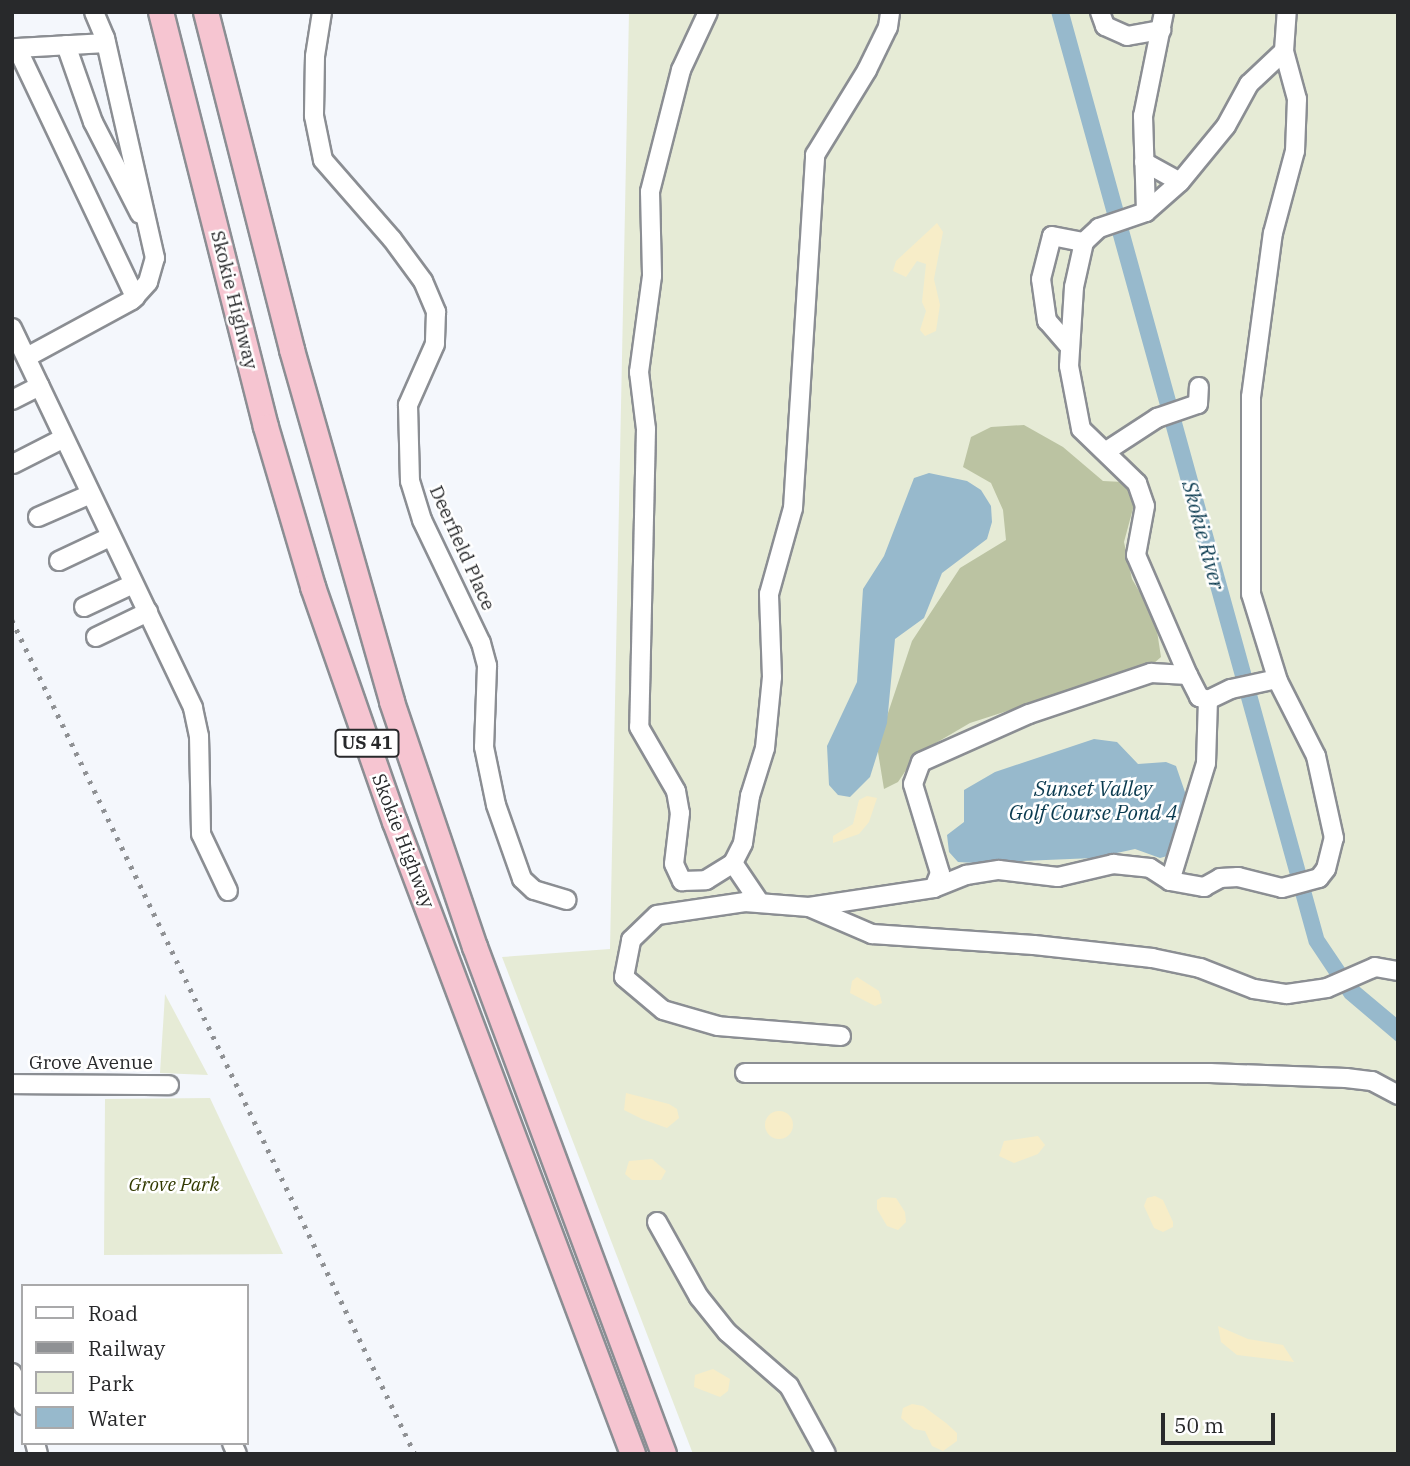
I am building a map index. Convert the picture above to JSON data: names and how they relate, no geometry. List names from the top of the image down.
{
  "streets": {
    "highway": ["Skokie Highway", "US 41"],
    "street": ["Deerfield Place", "Grove Avenue"]
  },
  "water": ["Skokie River", "Sunset Valley Golf Course Pond 4"],
  "parks": ["Grove Park"],
  "legend": [
    "Road",
    "Railway",
    "Park",
    "Water"
  ],
  "scale_bar": "50 m"
}
